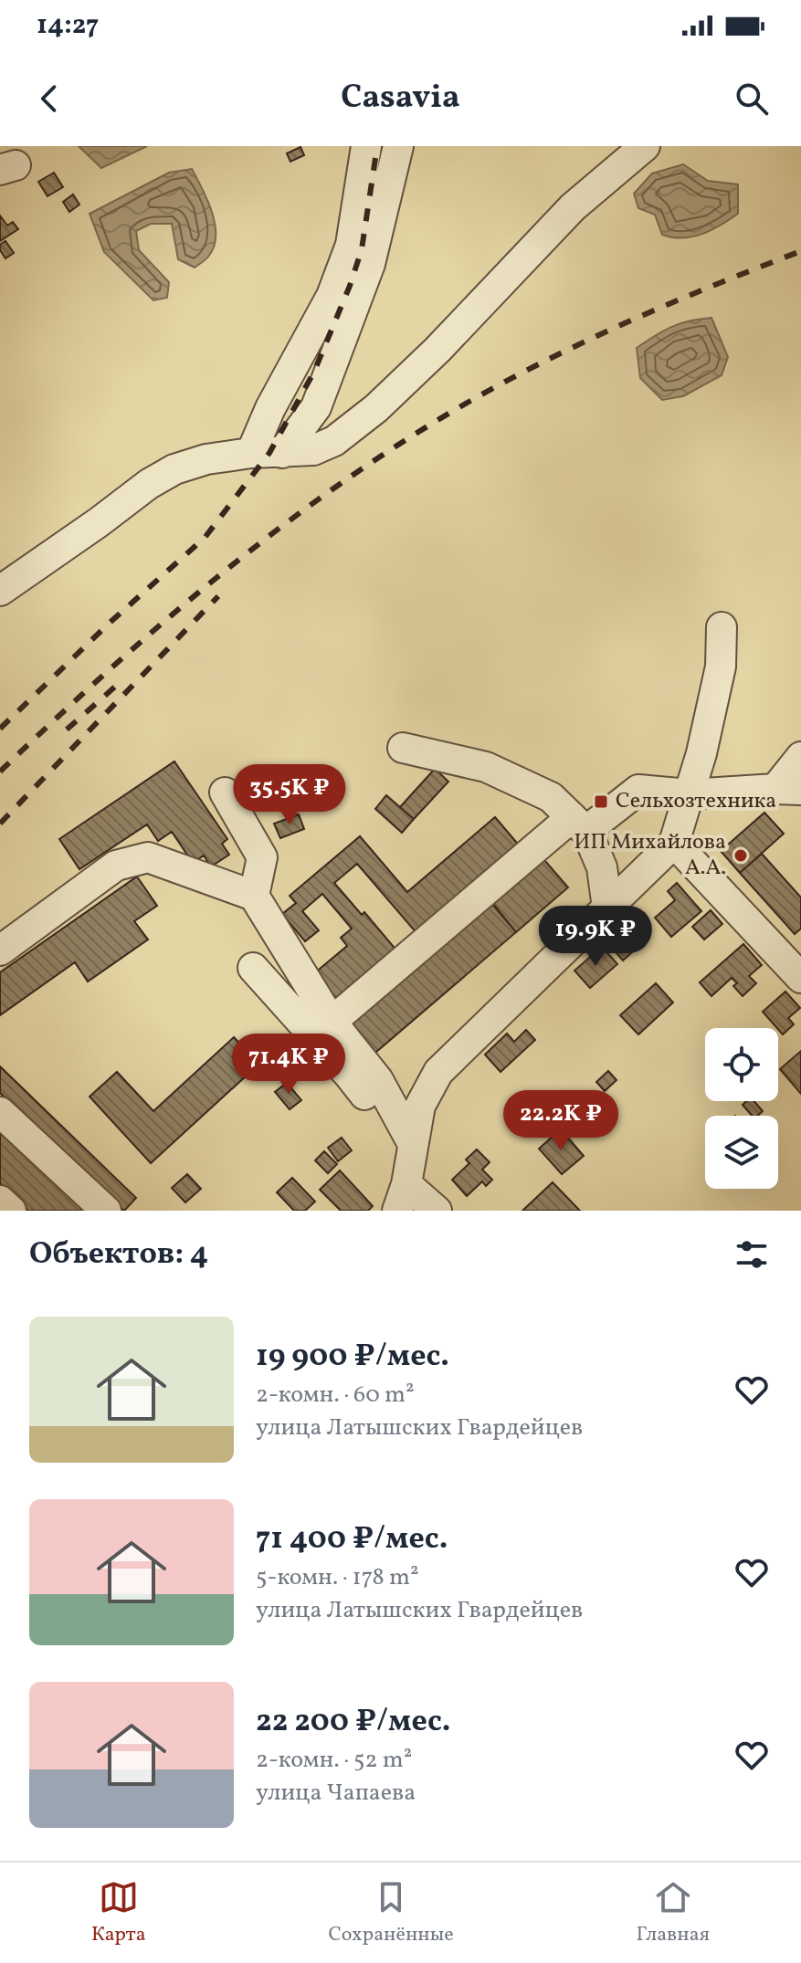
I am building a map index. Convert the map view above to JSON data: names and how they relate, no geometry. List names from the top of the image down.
{
  "places": {
    "transit": ["Сельхозтехника"],
    "other": ["ИП Михайлова А.А."]
  },
  "page": {
    "status": "14:27",
    "header": "Casavia",
    "price": [
      "35.5K ₽",
      "19.9K ₽",
      "71.4K ₽",
      "22.2K ₽"
    ],
    "heading": "Объектов: 4",
    "list": [
      {
        "name": "19 900 ₽/мес.",
        "note": "2-комн. · 60 m² · улица Латышских Гвардейцев"
      },
      {
        "name": "71 400 ₽/мес.",
        "note": "5-комн. · 178 m² · улица Латышских Гвардейцев"
      },
      {
        "name": "22 200 ₽/мес.",
        "note": "2-комн. · 52 m² · улица Чапаева"
      }
    ],
    "tabs": ["Карта", "Сохранённые", "Главная"]
  }
}
